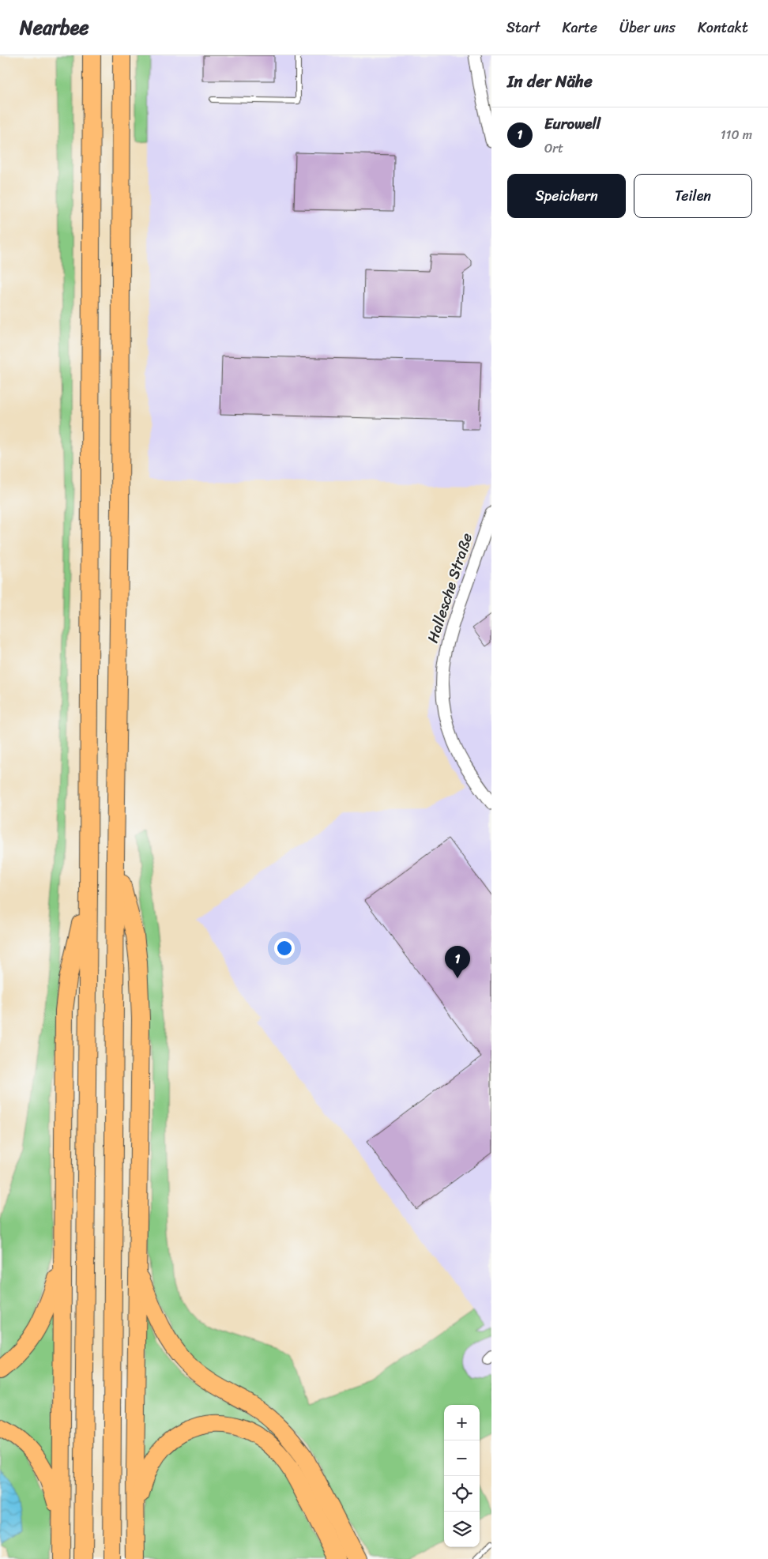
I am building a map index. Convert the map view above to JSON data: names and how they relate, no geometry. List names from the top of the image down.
{
  "streets": {
    "street": ["Hallesche Straße"]
  },
  "page": {
    "header": "Nearbee",
    "nav": [
      "Start",
      "Karte",
      "Über uns",
      "Kontakt"
    ],
    "heading": "In der Nähe",
    "list": [
      {
        "mark": "1",
        "name": "Eurowell",
        "note": "Ort",
        "value": "110 m"
      }
    ],
    "buttons": ["Speichern", "Teilen"],
    "pins": "1",
    "map_buttons": ["+", "−"]
  }
}
